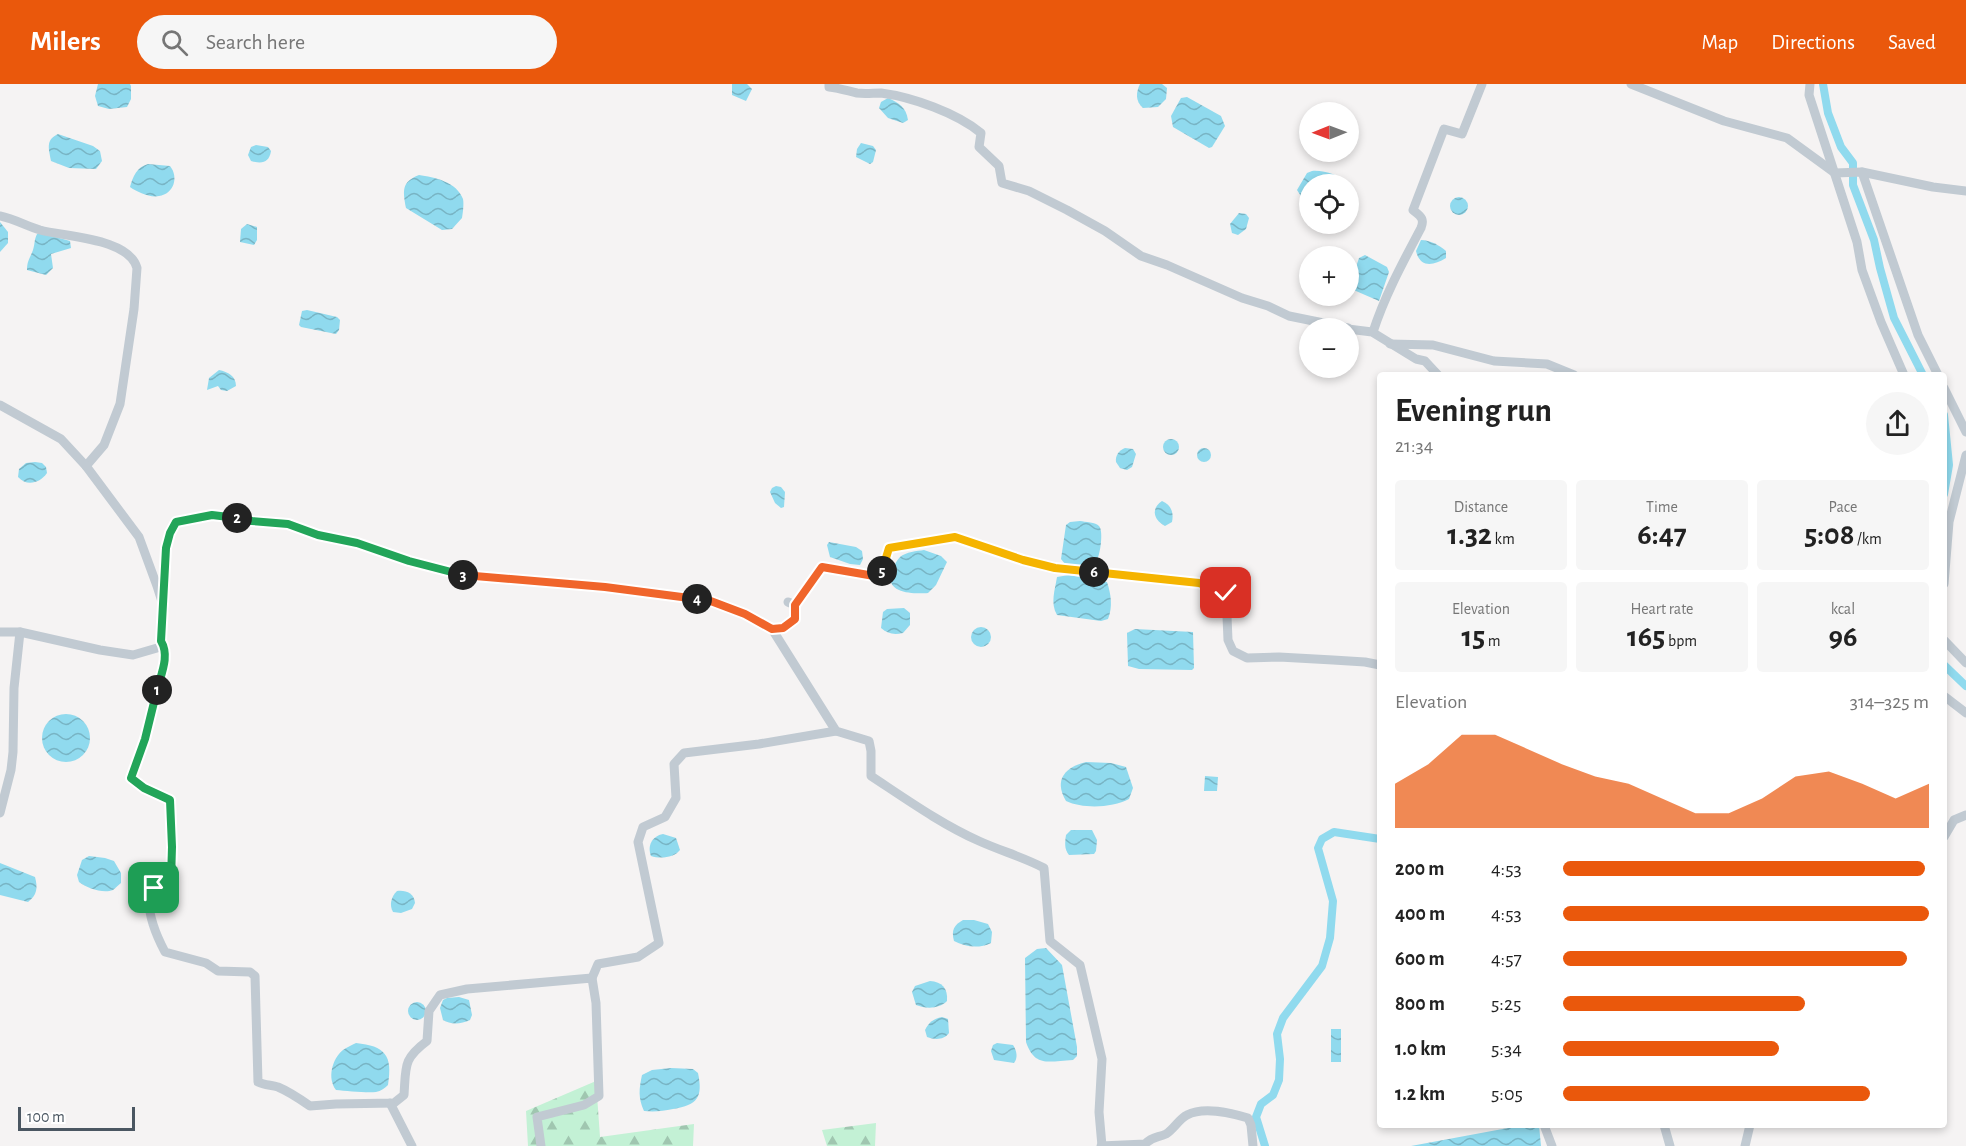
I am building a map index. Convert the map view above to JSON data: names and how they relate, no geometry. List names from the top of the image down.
{
  "scale_bar": "100 m",
  "north": "left",
  "page": {
    "header": "Milers",
    "search": "Search here",
    "nav": ["Map", "Directions", "Saved"],
    "map_buttons": ["+", "−"],
    "heading": ["Evening run", "21:34"],
    "stats": [
      ["Distance", "1.32 km"],
      ["Time", "6:47"],
      ["Pace", "5:08 /km"],
      ["Elevation", "15 m"],
      ["Heart rate", "165 bpm"],
      ["kcal", "96"]
    ],
    "pins": [
      "2",
      "5",
      "6",
      "3",
      "4",
      "1"
    ],
    "chart": ["Elevation", "314–325 m"],
    "list": [
      {
        "name": "200 m",
        "note": "4:53"
      },
      {
        "name": "400 m",
        "note": "4:53"
      },
      {
        "name": "600 m",
        "note": "4:57"
      },
      {
        "name": "800 m",
        "note": "5:25"
      },
      {
        "name": "1.0 km",
        "note": "5:34"
      },
      {
        "name": "1.2 km",
        "note": "5:05"
      }
    ],
    "scale": "100 m"
  }
}
